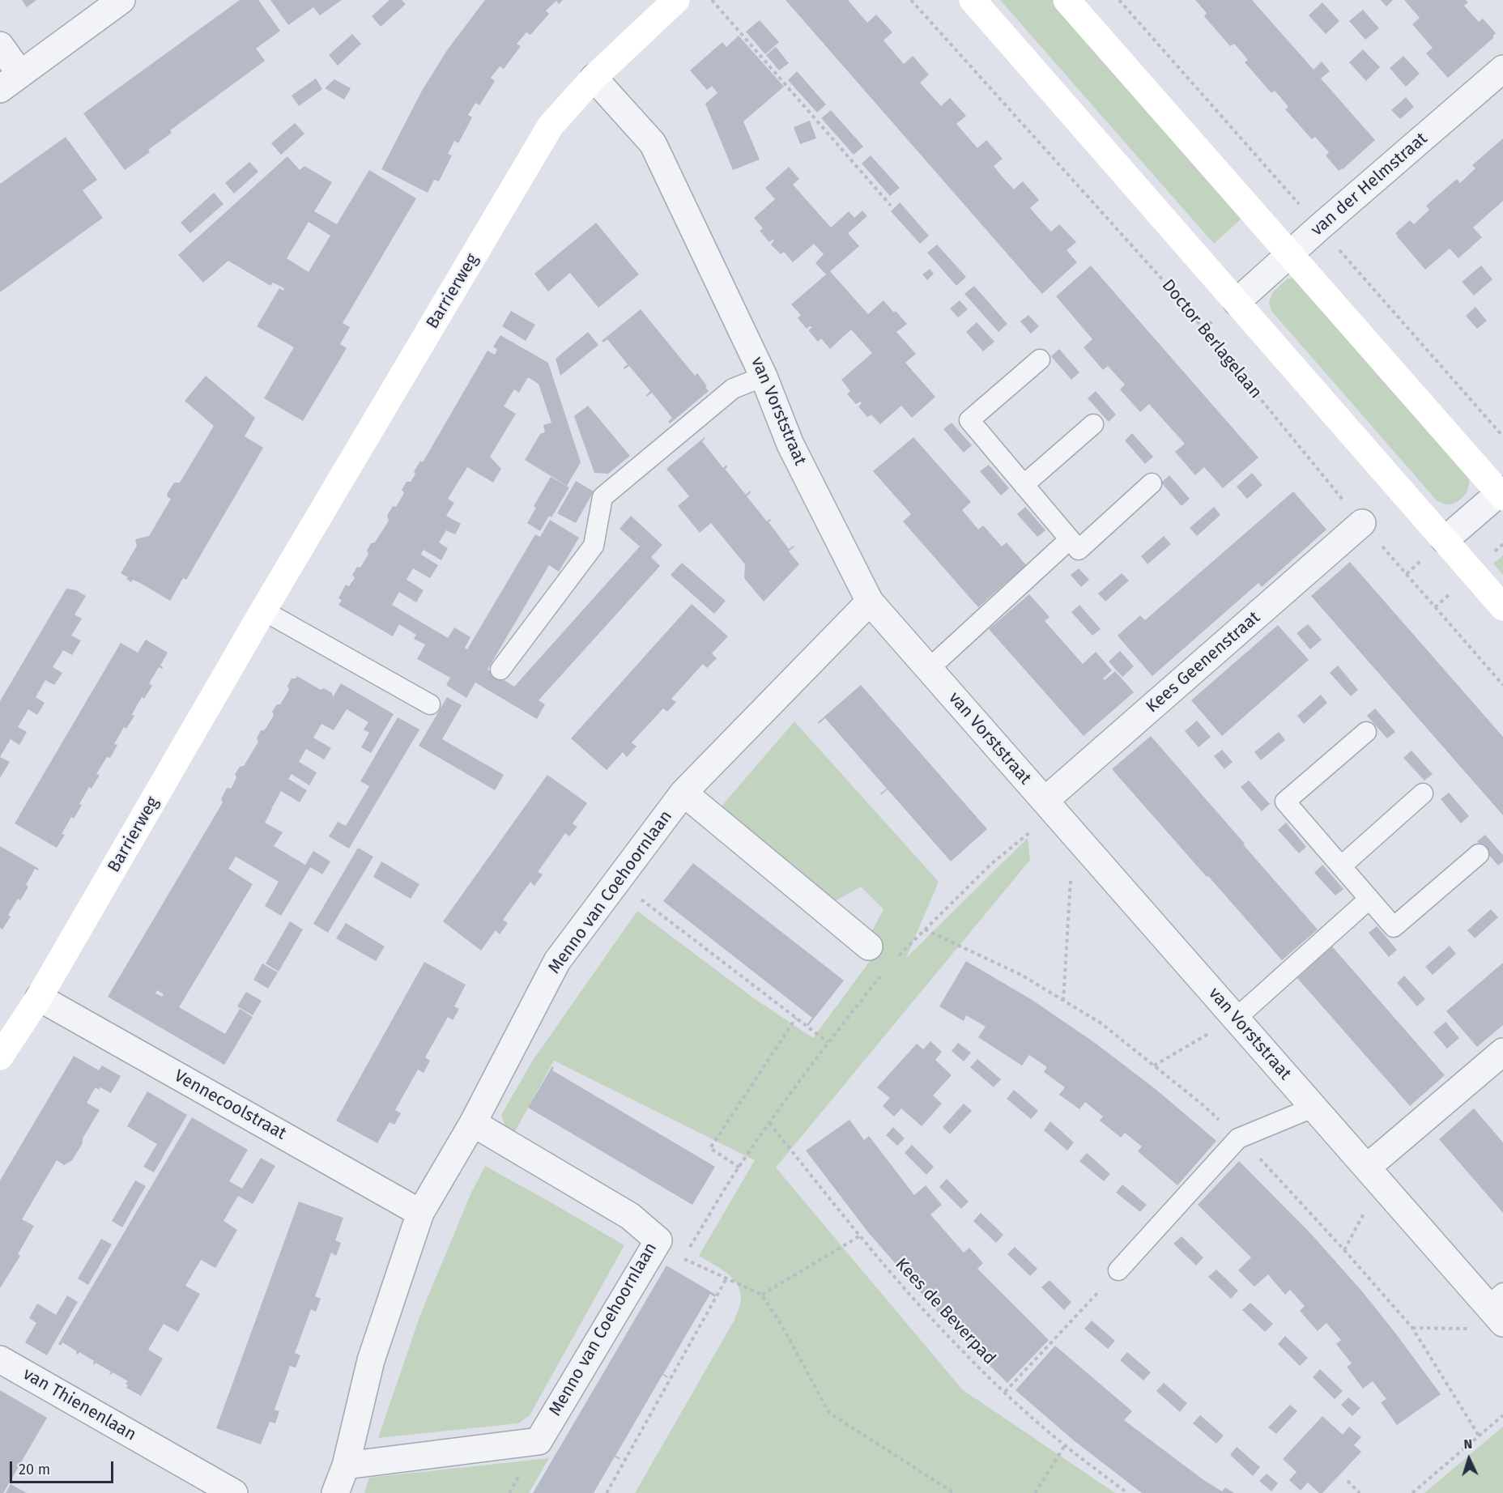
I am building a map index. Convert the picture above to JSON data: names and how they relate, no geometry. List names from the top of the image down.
{
  "streets": {
    "main road": ["Barrierweg"],
    "street": [
      "van der Helmstraat",
      "van Vorststraat",
      "Kees Geenenstraat",
      "Menno van Coehoornlaan",
      "Vennecoolstraat",
      "van Thienenlaan"
    ],
    "path": ["Doctor Berlagelaan", "Kees de Beverpad"]
  },
  "crossings": [
    ["Barrierweg", "van Vorststraat"],
    ["Barrierweg", "Vennecoolstraat"],
    ["Doctor Berlagelaan", "Kees Geenenstraat"],
    ["van Vorststraat", "Kees Geenenstraat"],
    ["van Vorststraat", "Menno van Coehoornlaan"],
    ["Menno van Coehoornlaan", "Vennecoolstraat"]
  ],
  "scale_bar": "20 m",
  "north": "top"
}
